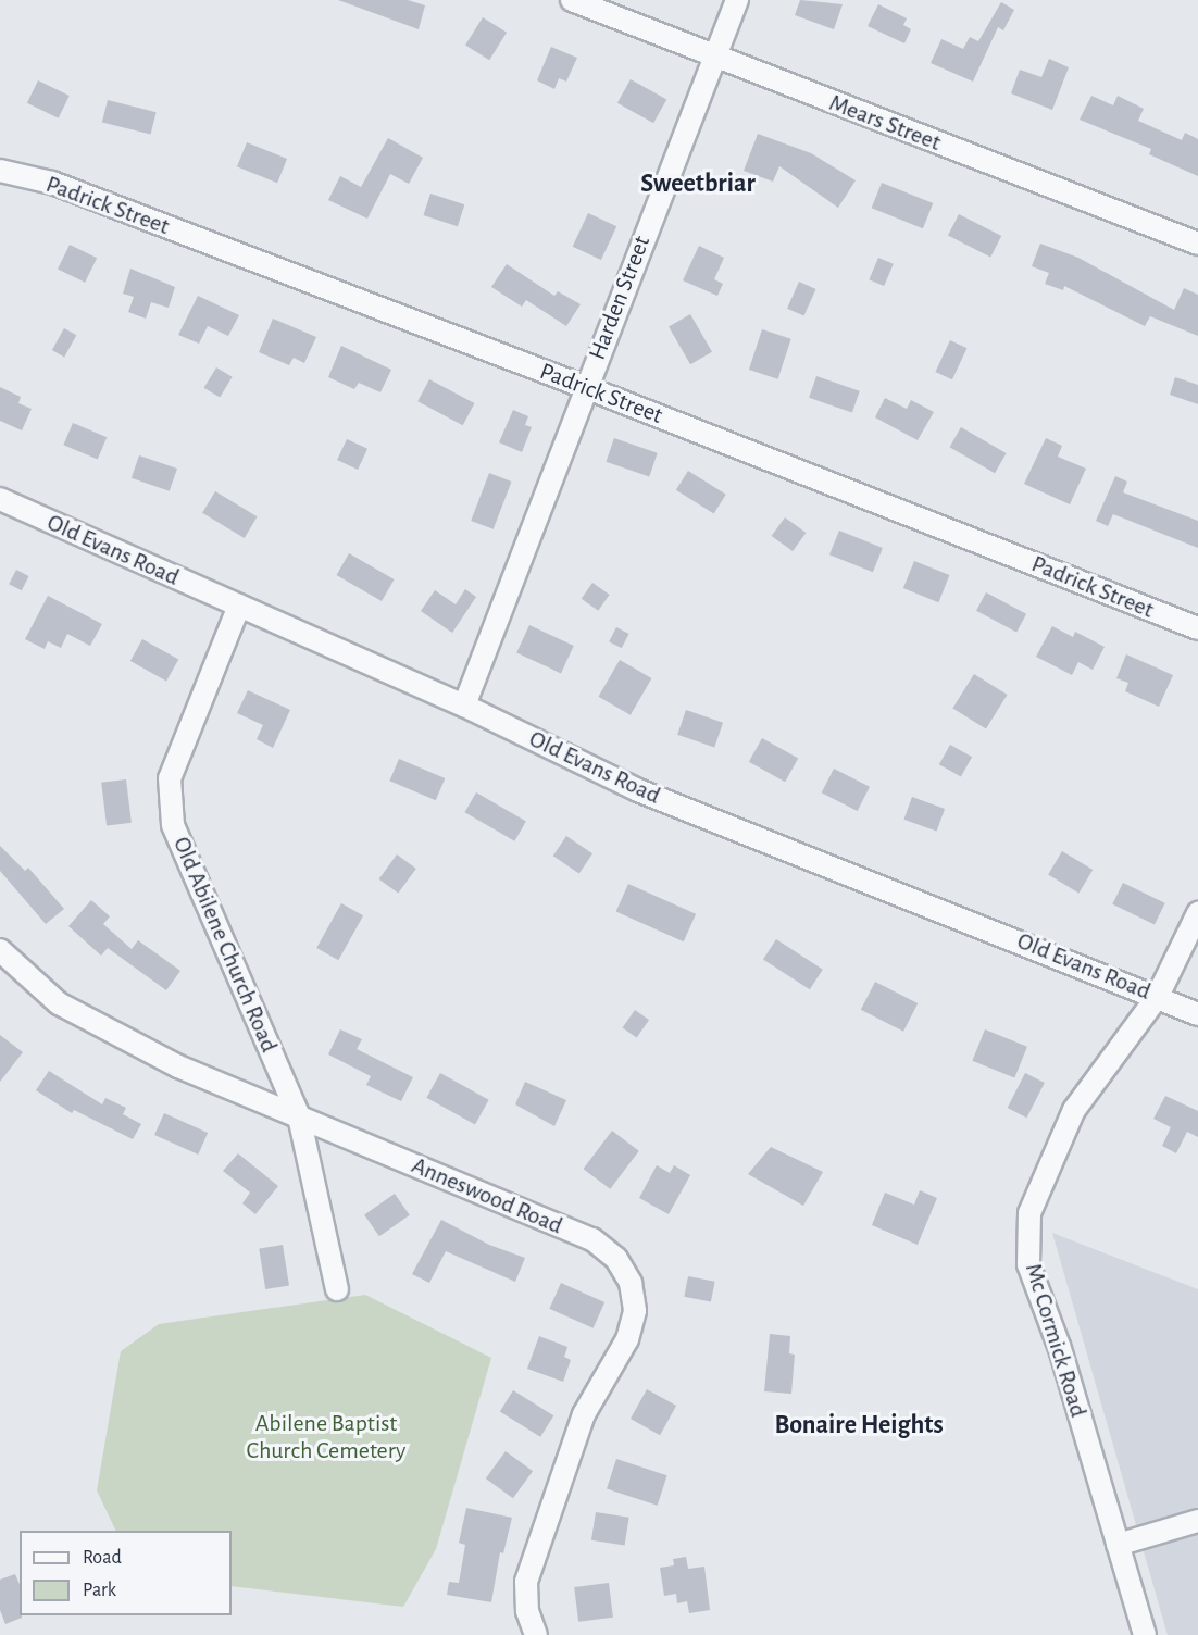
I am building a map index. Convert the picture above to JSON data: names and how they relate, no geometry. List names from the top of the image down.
{
  "streets": {
    "street": [
      "Mears Street",
      "Padrick Street",
      "Harden Street",
      "Old Evans Road",
      "Old Abilene Church Road",
      "Anneswood Road",
      "Mc Cormick Road"
    ]
  },
  "crossings": [
    ["Mears Street", "Harden Street"],
    ["Padrick Street", "Harden Street"],
    ["Harden Street", "Old Evans Road"],
    ["Old Evans Road", "Old Abilene Church Road"],
    ["Old Evans Road", "Mc Cormick Road"],
    ["Old Abilene Church Road", "Anneswood Road"]
  ],
  "districts": ["Sweetbriar", "Bonaire Heights"],
  "parks": ["Abilene Baptist Church Cemetery"],
  "legend": ["Road", "Park"]
}
